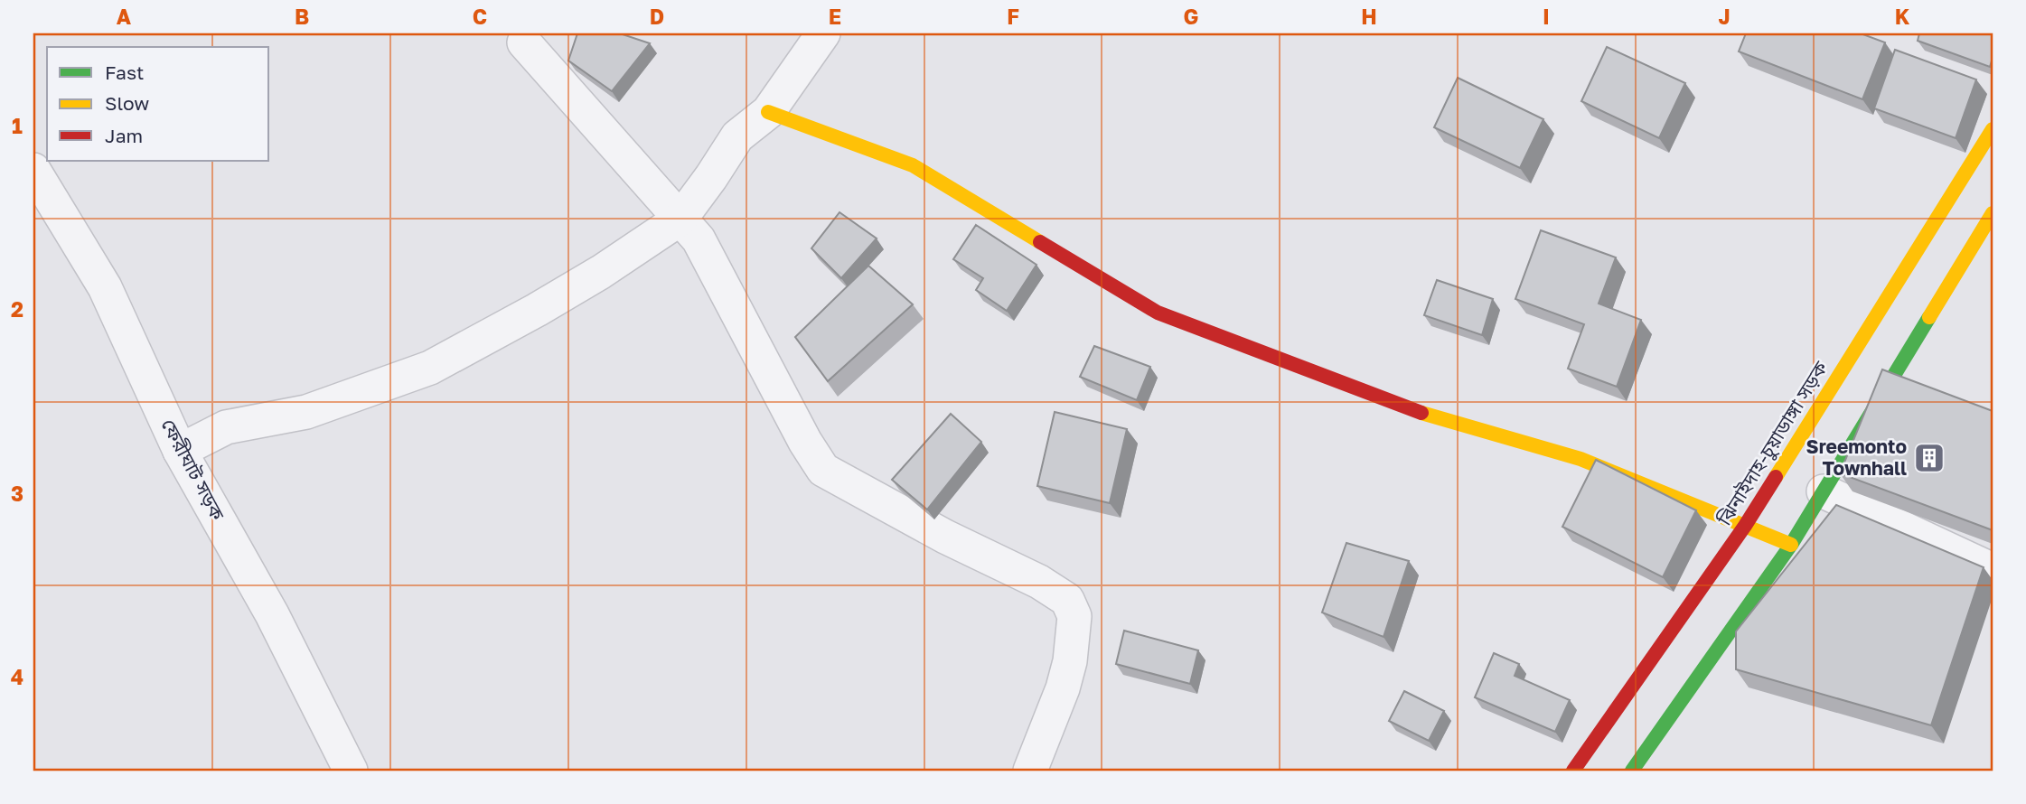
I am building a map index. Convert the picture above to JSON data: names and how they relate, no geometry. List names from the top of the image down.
{
  "streets": {
    "main road": ["ঝিনাইদাহ-চুয়াডাঙ্গা সড়ক"],
    "street": ["ফেরীঘাট সড়ক"]
  },
  "places": {
    "building": ["Sreemonto Townhall"]
  },
  "legend": ["Fast", "Slow", "Jam"],
  "grid": {
    "columns": [
      "A",
      "B",
      "C",
      "D",
      "E",
      "F",
      "G",
      "H",
      "I",
      "J",
      "K"
    ],
    "rows": [
      "1",
      "2",
      "3",
      "4"
    ]
  }
}
